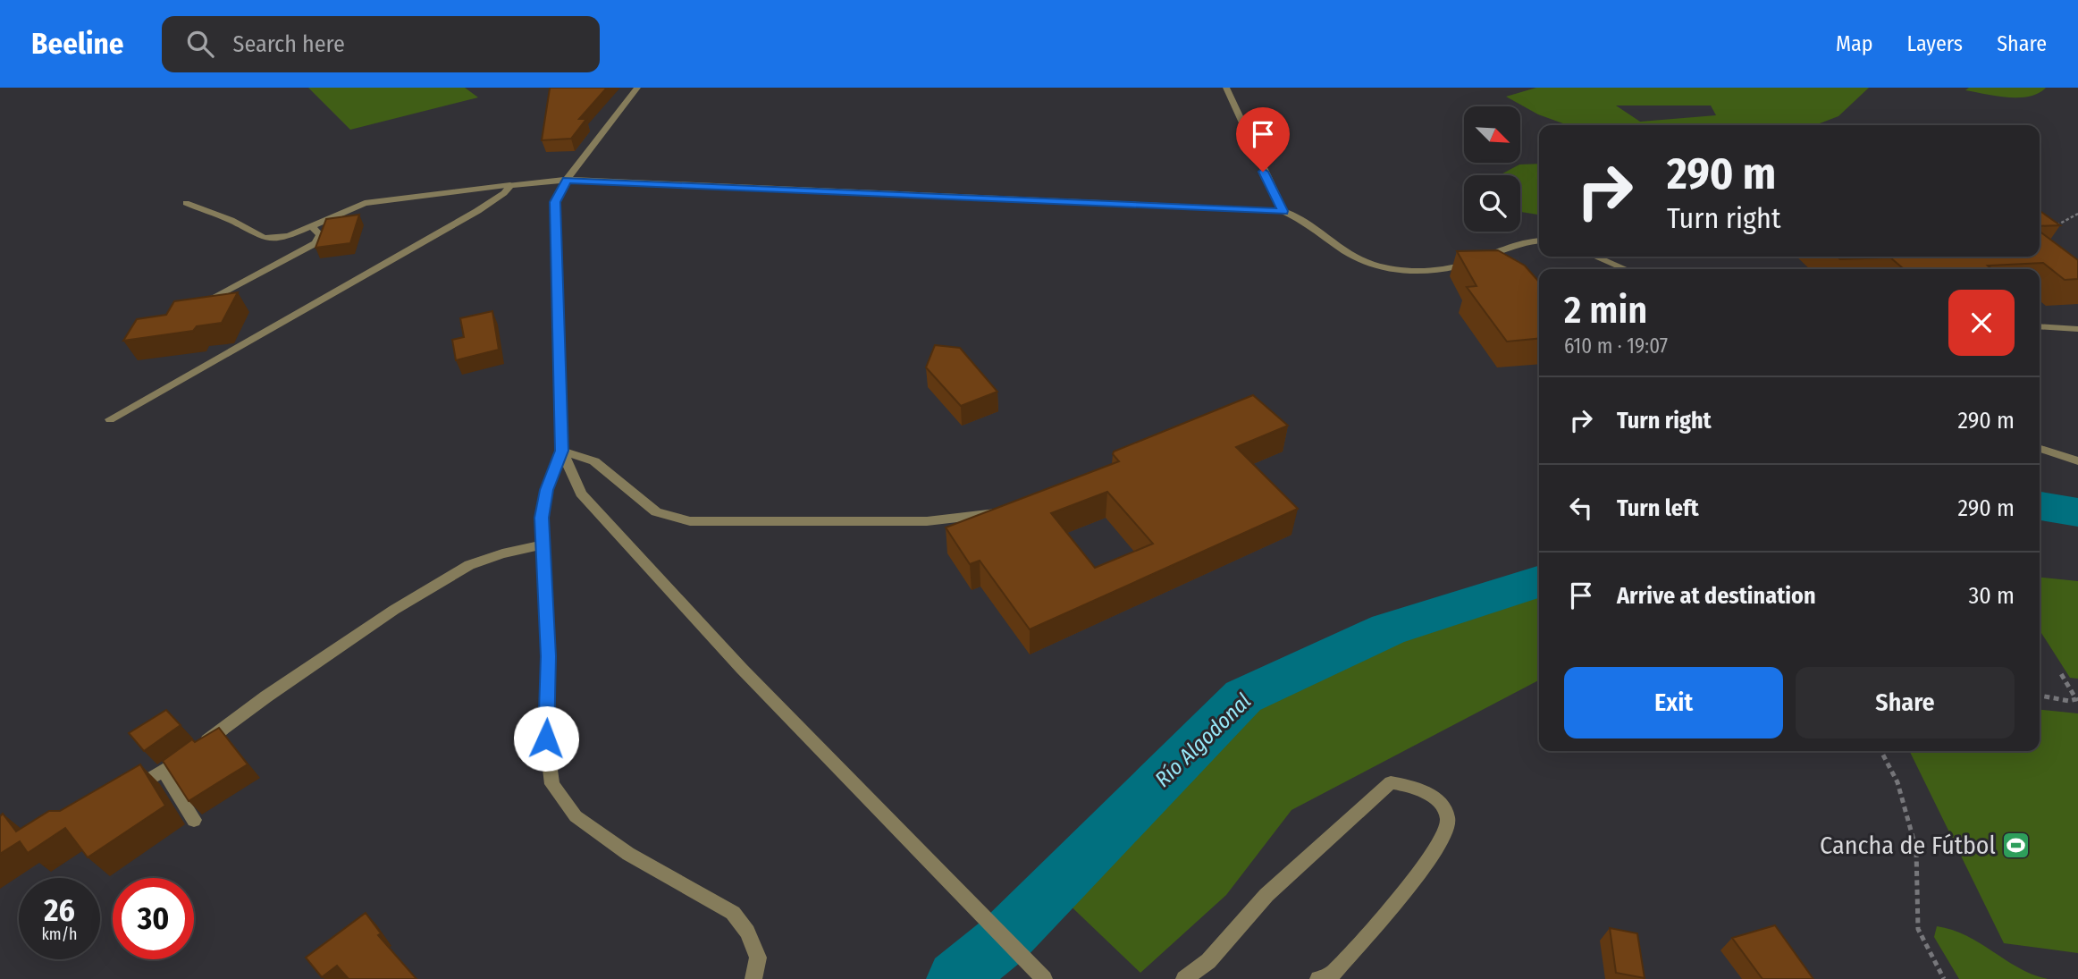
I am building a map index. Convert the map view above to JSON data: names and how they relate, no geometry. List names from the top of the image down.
{
  "water": ["Río Algodonal"],
  "places": {
    "sports": ["Cancha de Fútbol"]
  },
  "north": "bottom right",
  "page": {
    "header": "Beeline",
    "search": "Search here",
    "nav": ["Map", "Layers", "Share"],
    "turn": ["290 m", "Turn right"],
    "heading": ["2 min", "610 m · 19:07"],
    "list": [
      {
        "name": "Turn right",
        "value": "290 m"
      },
      {
        "name": "Turn left",
        "value": "290 m"
      },
      {
        "name": "Arrive at destination",
        "value": "30 m"
      }
    ],
    "buttons": ["Exit", "Share"],
    "speed": "26 km/h",
    "limit": "30"
  }
}
